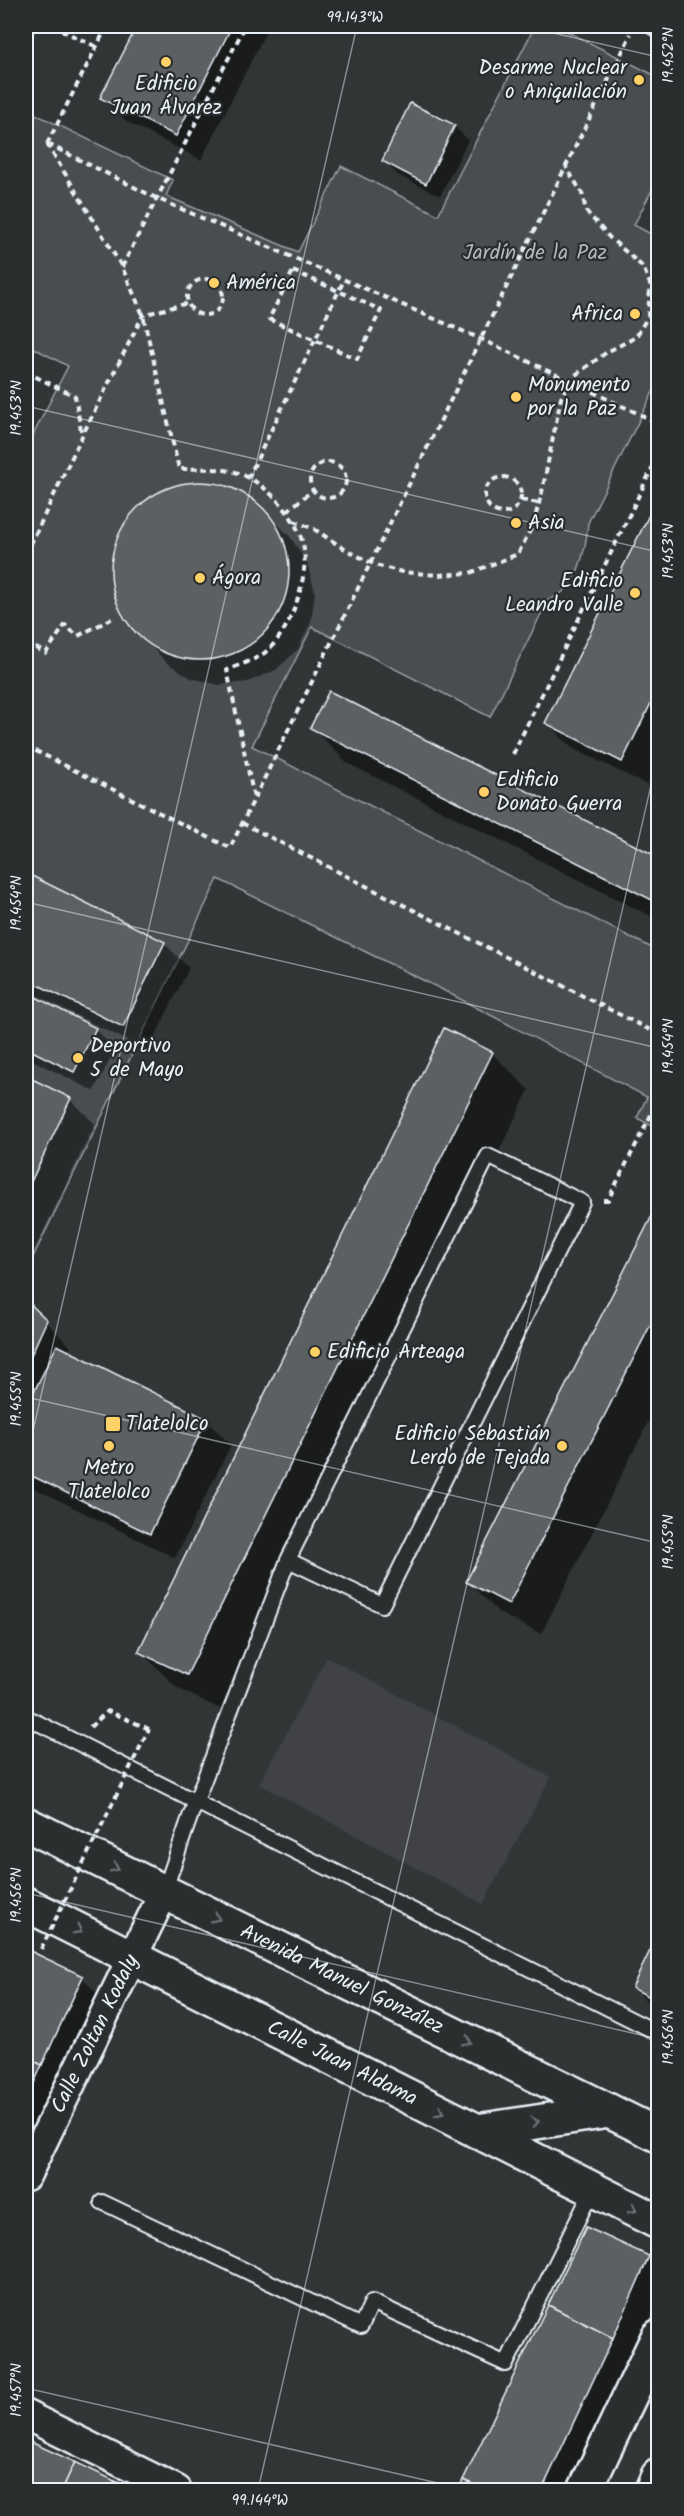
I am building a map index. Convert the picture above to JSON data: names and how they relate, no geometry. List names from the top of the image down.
{
  "streets": {
    "main road": ["Avenida Manuel González", "Calle Juan Aldama"],
    "street": ["Calle Zoltan Kodaly"]
  },
  "crossings": [
    ["Avenida Manuel González", "Calle Zoltan Kodaly"],
    ["Calle Zoltan Kodaly", "Calle Juan Aldama"]
  ],
  "one_way": ["Avenida Manuel González", "Calle Juan Aldama"],
  "parks": ["Jardín de la Paz"],
  "places": {
    "other": [
      "Edificio Juan Álvarez",
      "Desarme Nuclear o Aniquilación",
      "América",
      "Africa",
      "Monumento por la Paz",
      "Asia",
      "Ágora",
      "Edificio Leandro Valle",
      "Edificio Donato Guerra",
      "Deportivo 5 de Mayo",
      "Edificio Arteaga",
      "Metro Tlatelolco",
      "Edificio Sebastián Lerdo de Tejada"
    ],
    "transit": ["Tlatelolco"]
  },
  "coordinates": [
    "99.143°W",
    "19.452°N",
    "19.453°N",
    "19.454°N",
    "19.455°N",
    "19.456°N",
    "19.457°N",
    "99.144°W"
  ]
}
